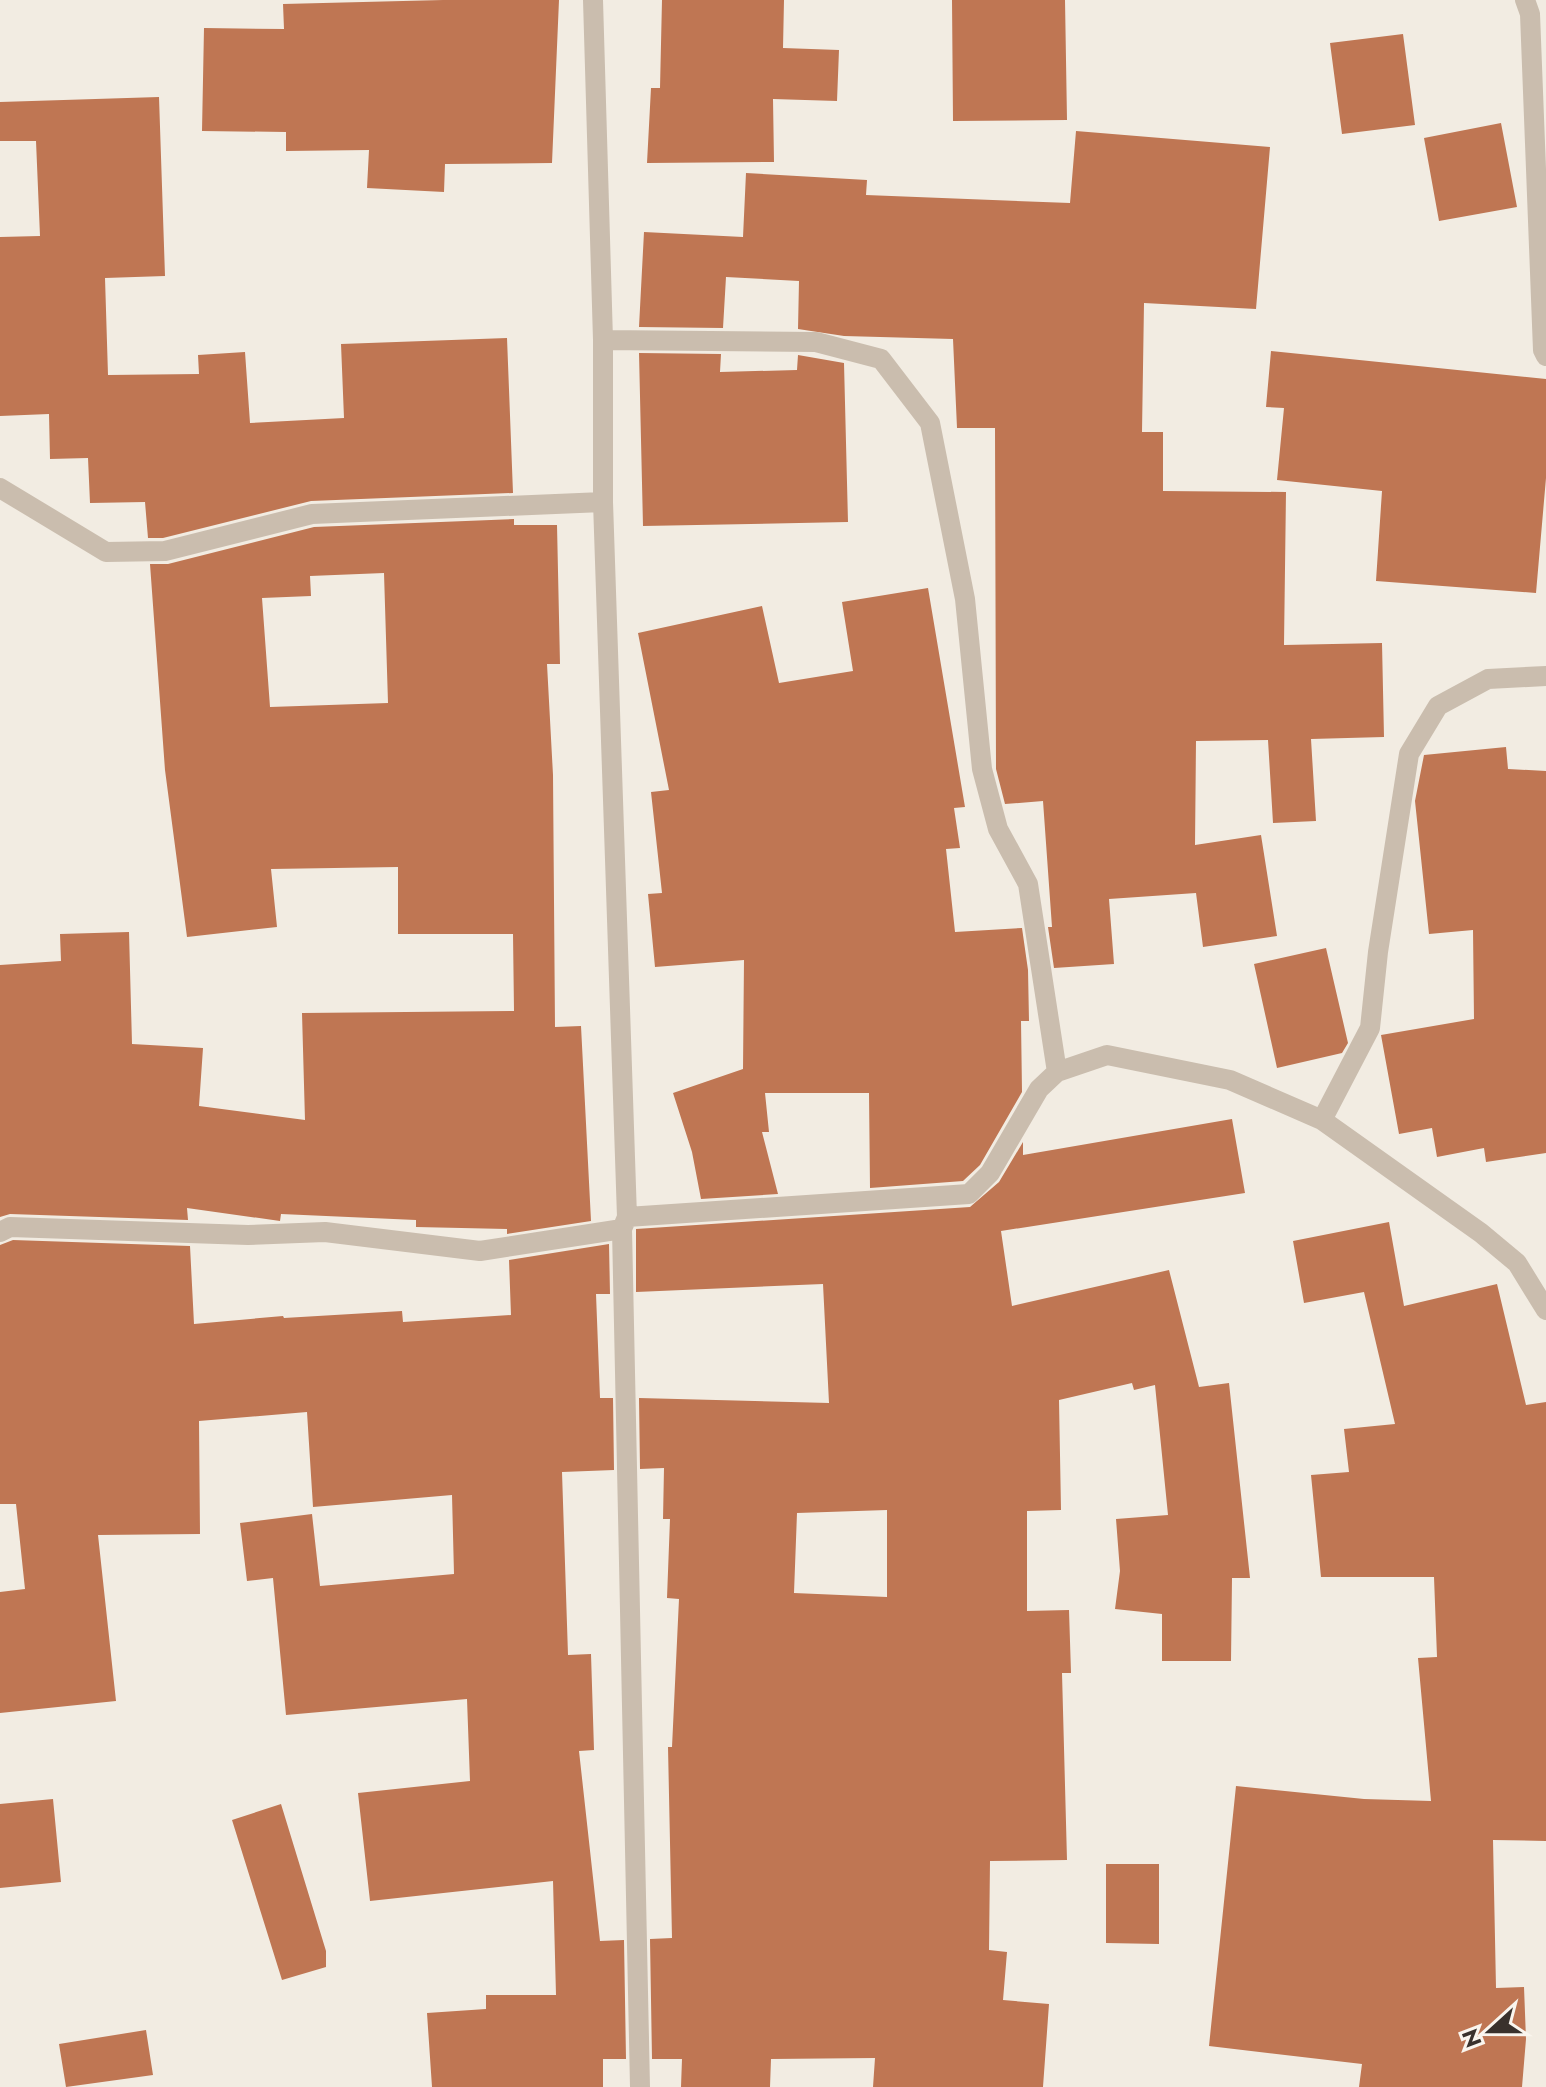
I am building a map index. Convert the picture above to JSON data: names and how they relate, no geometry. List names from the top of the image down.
{
  "north": "left"
}
